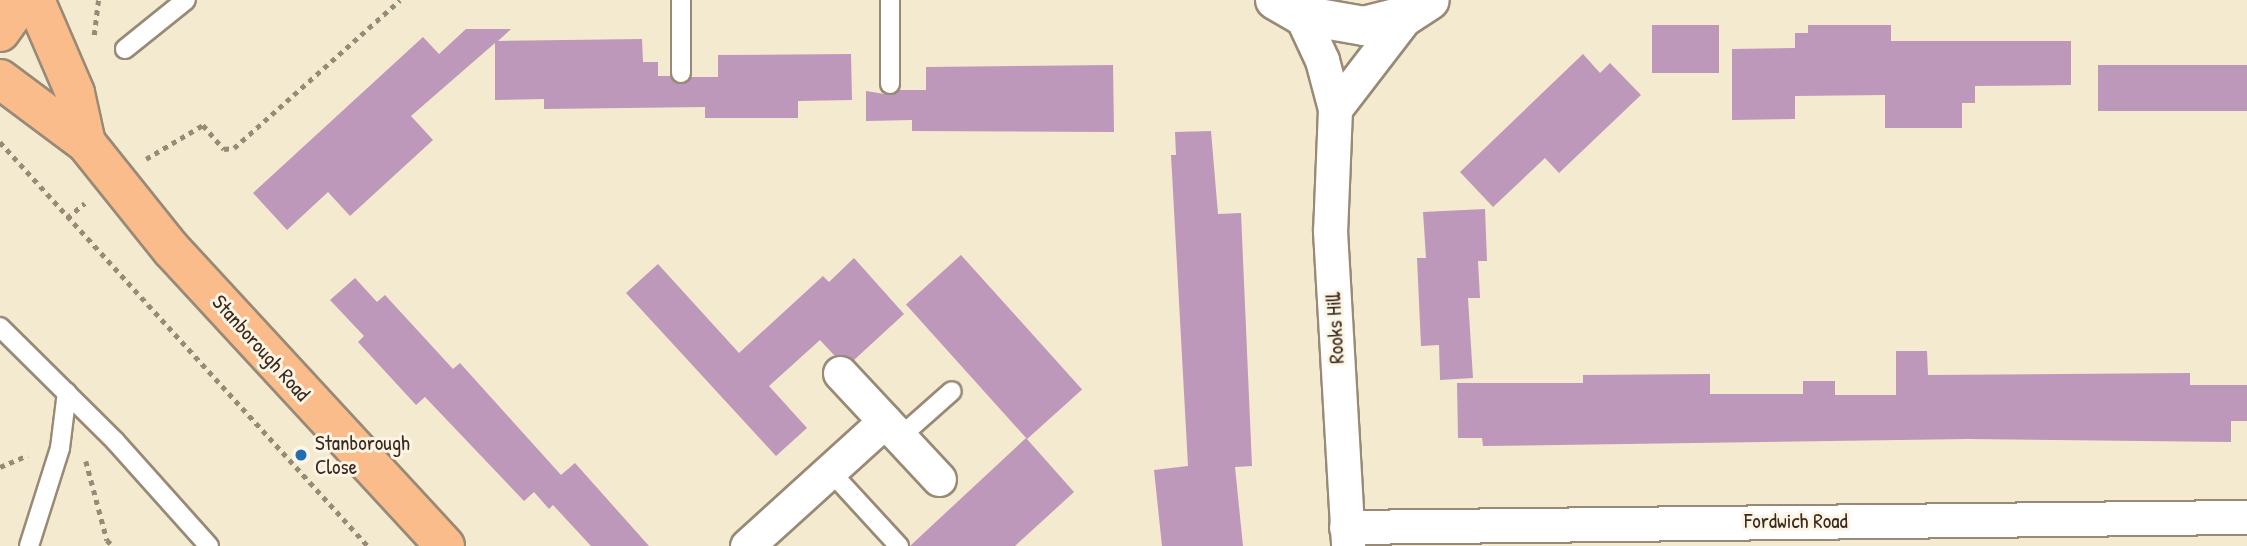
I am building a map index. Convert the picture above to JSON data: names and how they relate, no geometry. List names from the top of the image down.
{
  "streets": {
    "main road": ["Stanborough Road"],
    "street": ["Rooks Hill", "Fordwich Road"]
  },
  "crossings": [
    ["Rooks Hill", "Fordwich Road"]
  ],
  "places": ["Stanborough Close"]
}
